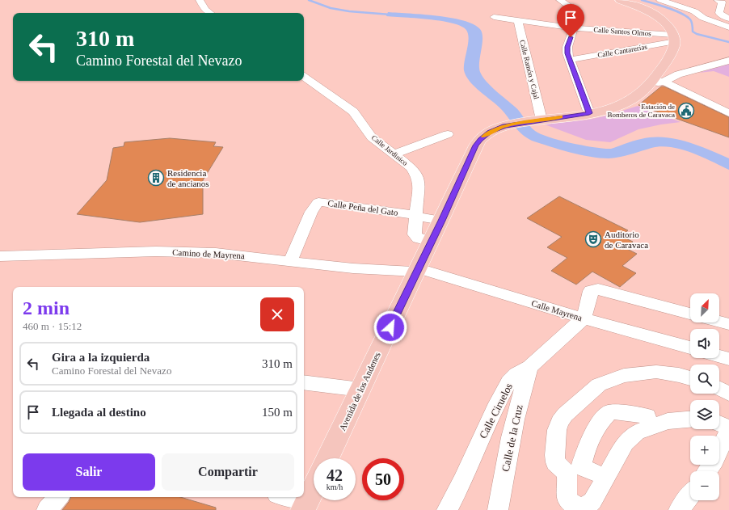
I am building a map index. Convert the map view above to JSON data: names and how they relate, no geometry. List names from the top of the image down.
{
  "streets": {
    "main road": ["Avenida de los Andenes"],
    "street": [
      "Calle Santos Olmos",
      "Calle Cantarerías",
      "Calle Ramón y Cajal",
      "Calle Jardinico",
      "Calle Peña del Gato",
      "Camino de Mayrena",
      "Calle Mayrena",
      "Calle Ciruelos",
      "Calle de la Cruz"
    ]
  },
  "crossings": [
    ["Calle Santos Olmos", "Calle Cantarerías"],
    ["Calle Santos Olmos", "Calle Ramón y Cajal"],
    ["Calle Santos Olmos", "Avenida de los Andenes"],
    ["Calle Cantarerías", "Avenida de los Andenes"],
    ["Calle Ramón y Cajal", "Avenida de los Andenes"],
    ["Calle Jardinico", "Calle Peña del Gato"],
    ["Calle Jardinico", "Avenida de los Andenes"],
    ["Calle Peña del Gato", "Camino de Mayrena"],
    ["Camino de Mayrena", "Calle Mayrena"],
    ["Camino de Mayrena", "Avenida de los Andenes"],
    ["Calle Mayrena", "Avenida de los Andenes"],
    ["Calle Mayrena", "Calle Ciruelos"],
    ["Calle Ciruelos", "Calle de la Cruz"]
  ],
  "places": {
    "public building": ["Estación de Bomberos de Caravaca"],
    "building": ["Residencia de ancianos"],
    "theatre": ["Auditorio de Caravaca"]
  },
  "north": "top right",
  "page": {
    "turn": ["310 m", "Camino Forestal del Nevazo"],
    "heading": ["2 min", "460 m · 15:12"],
    "map_buttons": ["+", "−"],
    "list": [
      {
        "name": "Gira a la izquierda",
        "note": "Camino Forestal del Nevazo",
        "value": "310 m"
      },
      {
        "name": "Llegada al destino",
        "value": "150 m"
      }
    ],
    "buttons": ["Salir", "Compartir"],
    "speed": "42 km/h",
    "limit": "50"
  }
}
